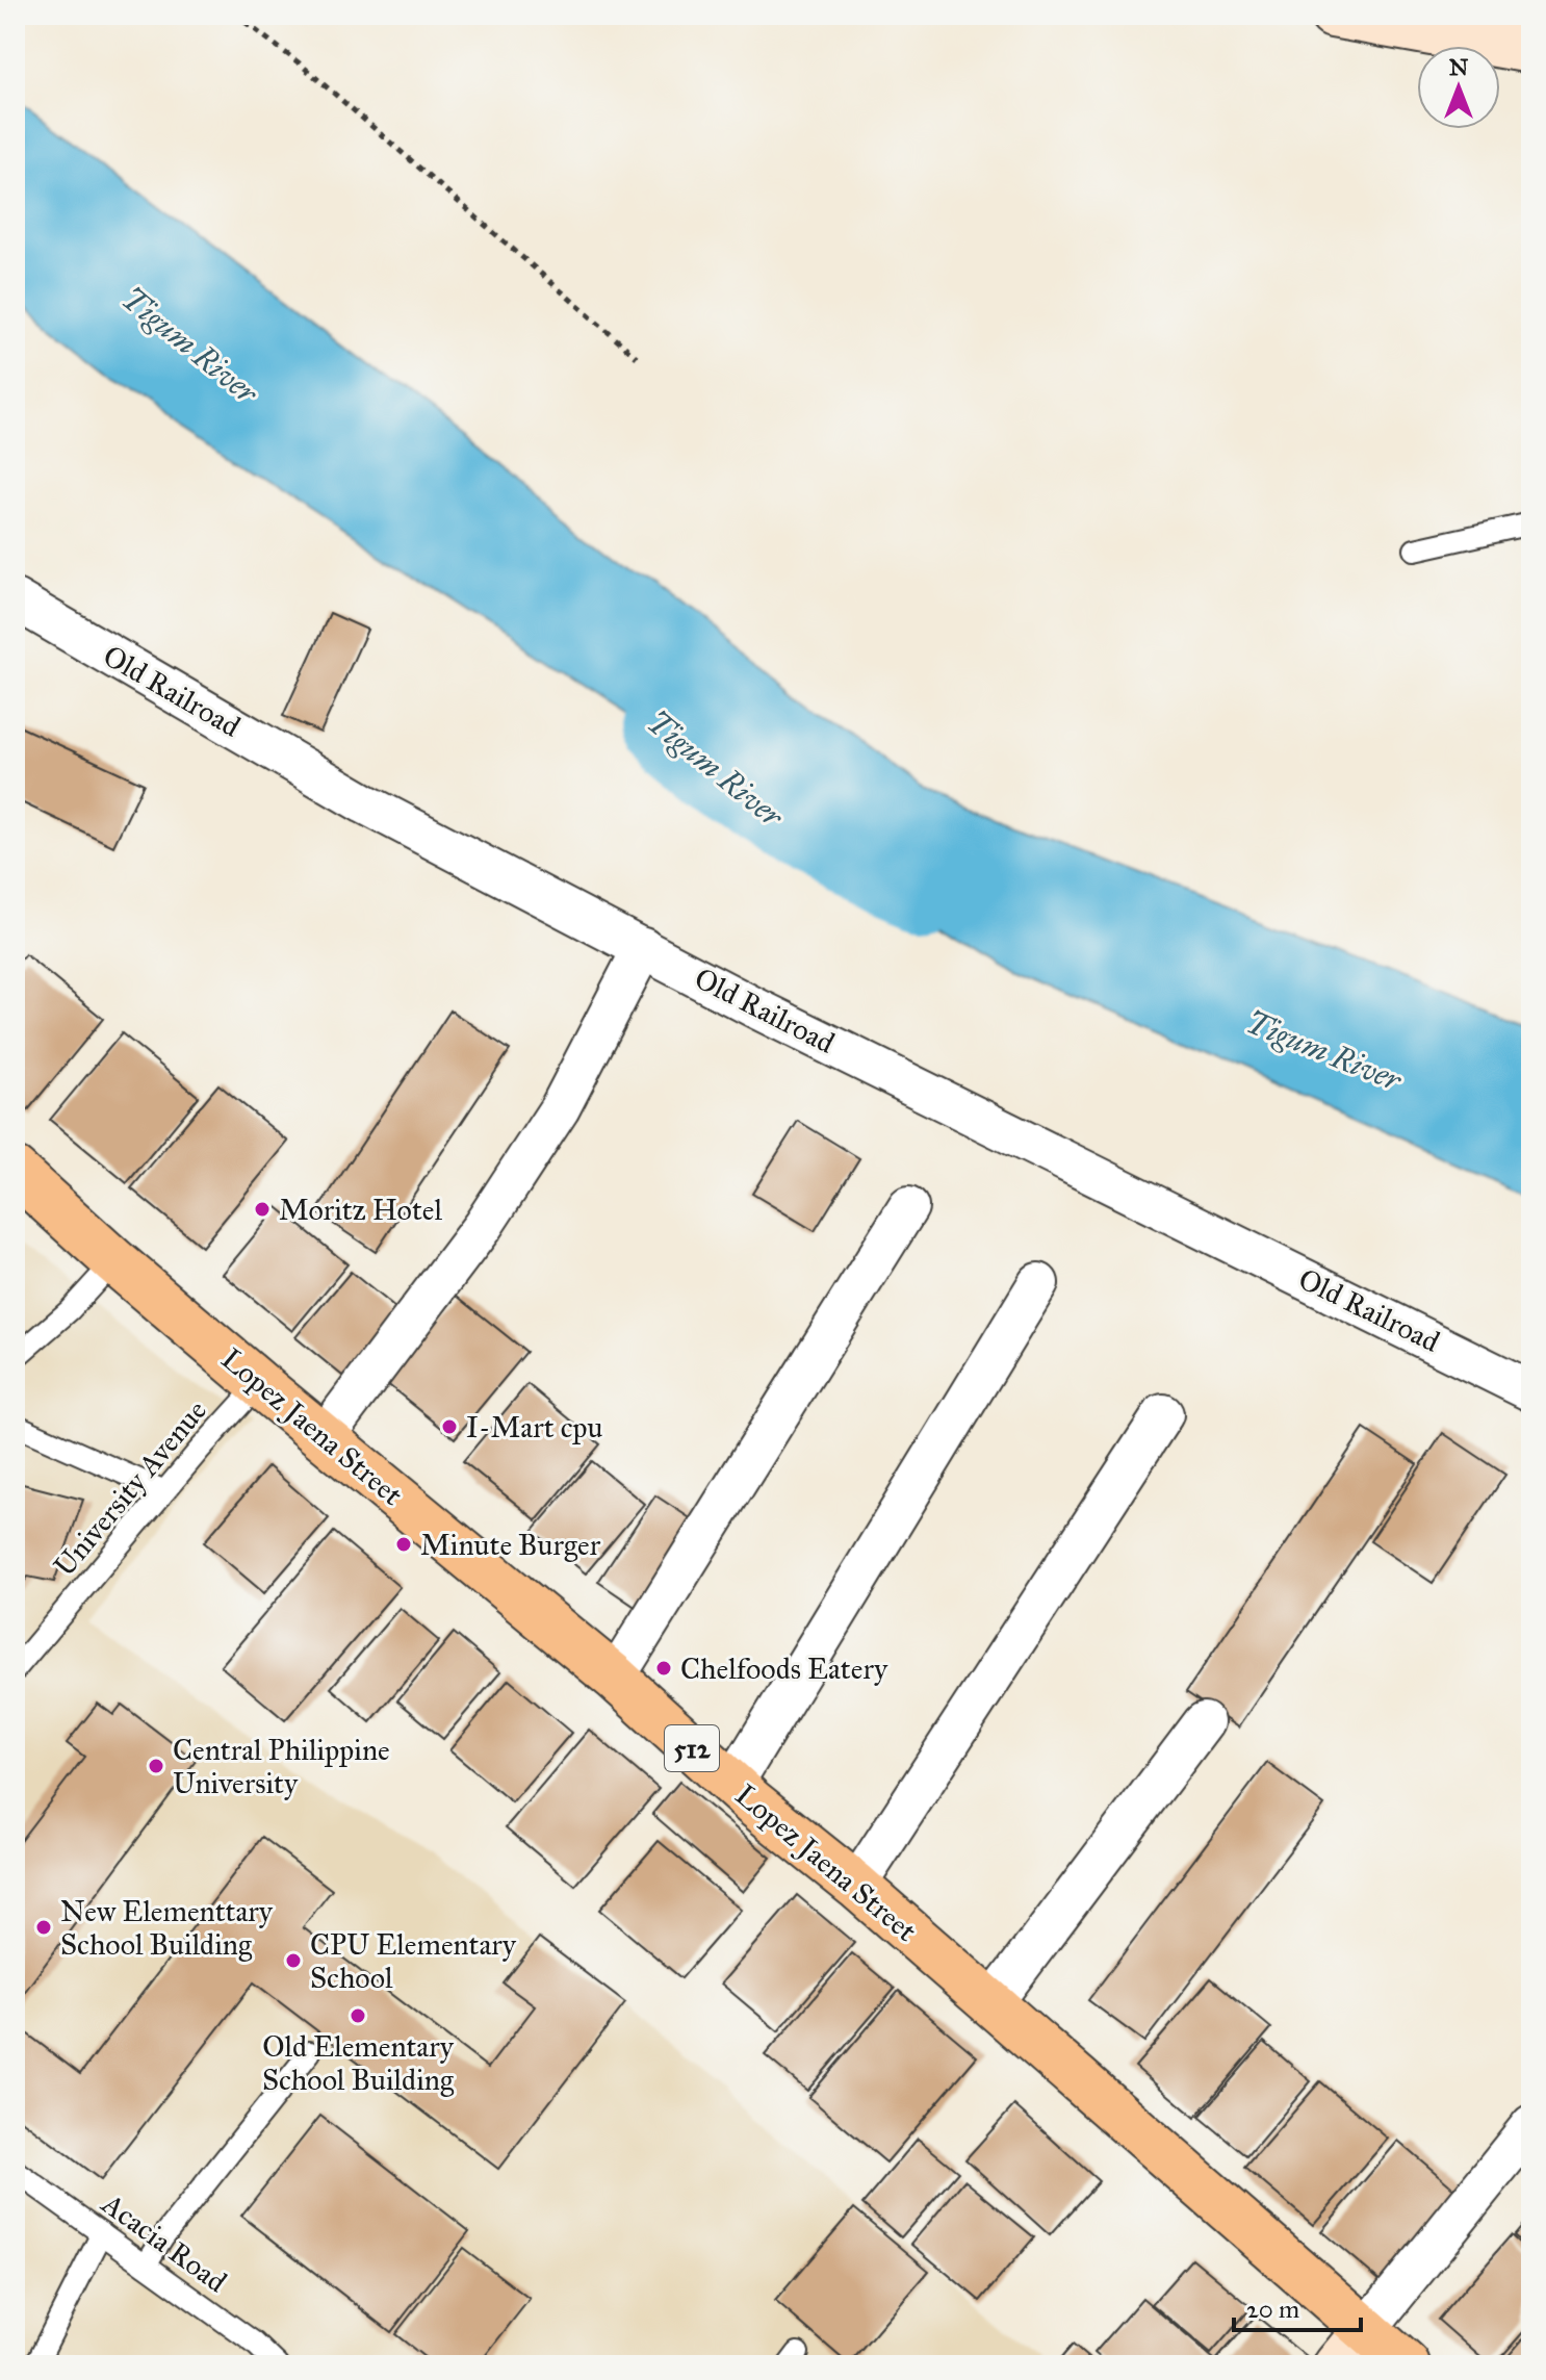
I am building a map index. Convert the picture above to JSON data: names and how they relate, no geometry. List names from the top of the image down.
{
  "streets": {
    "main road": ["Lopez Jaena Street", "512"],
    "street": ["Old Railroad"],
    "lane": ["University Avenue", "Acacia Road"]
  },
  "crossings": [
    ["Lopez Jaena Street", "University Avenue"]
  ],
  "water": ["Tigum River"],
  "places": [
    "Moritz Hotel",
    "I-Mart cpu",
    "Minute Burger",
    "Chelfoods Eatery",
    "Central Philippine University",
    "New Elementtary School Building",
    "CPU Elementary School",
    "Old Elementary School Building"
  ],
  "scale_bar": "20 m",
  "north": "top"
}
